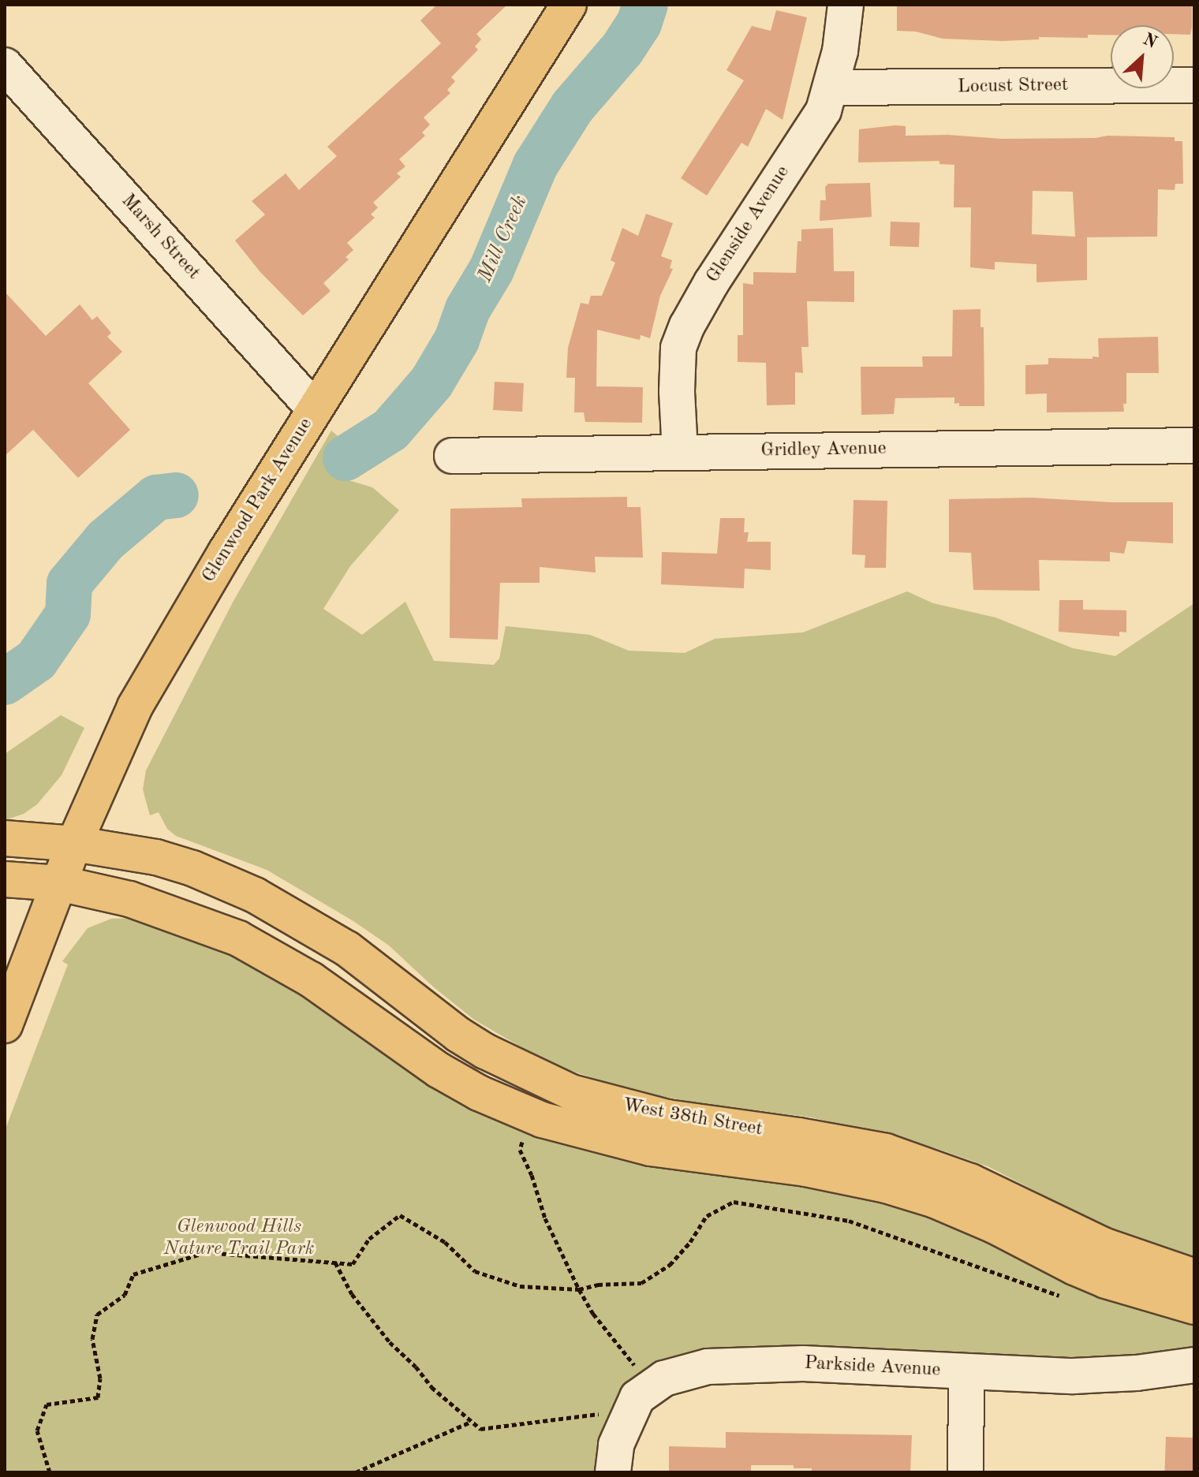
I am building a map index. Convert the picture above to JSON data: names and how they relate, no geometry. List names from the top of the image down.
{
  "streets": {
    "main road": ["Glenwood Park Avenue", "West 38th Street"],
    "street": [
      "Locust Street",
      "Glenside Avenue",
      "Marsh Street",
      "Gridley Avenue",
      "Parkside Avenue"
    ]
  },
  "crossings": [
    ["Locust Street", "Glenside Avenue"],
    ["Glenside Avenue", "Gridley Avenue"],
    ["Marsh Street", "Glenwood Park Avenue"],
    ["Glenwood Park Avenue", "West 38th Street"]
  ],
  "water": ["Mill Creek"],
  "parks": ["Glenwood Hills Nature Trail Park"],
  "north": "top right"
}
